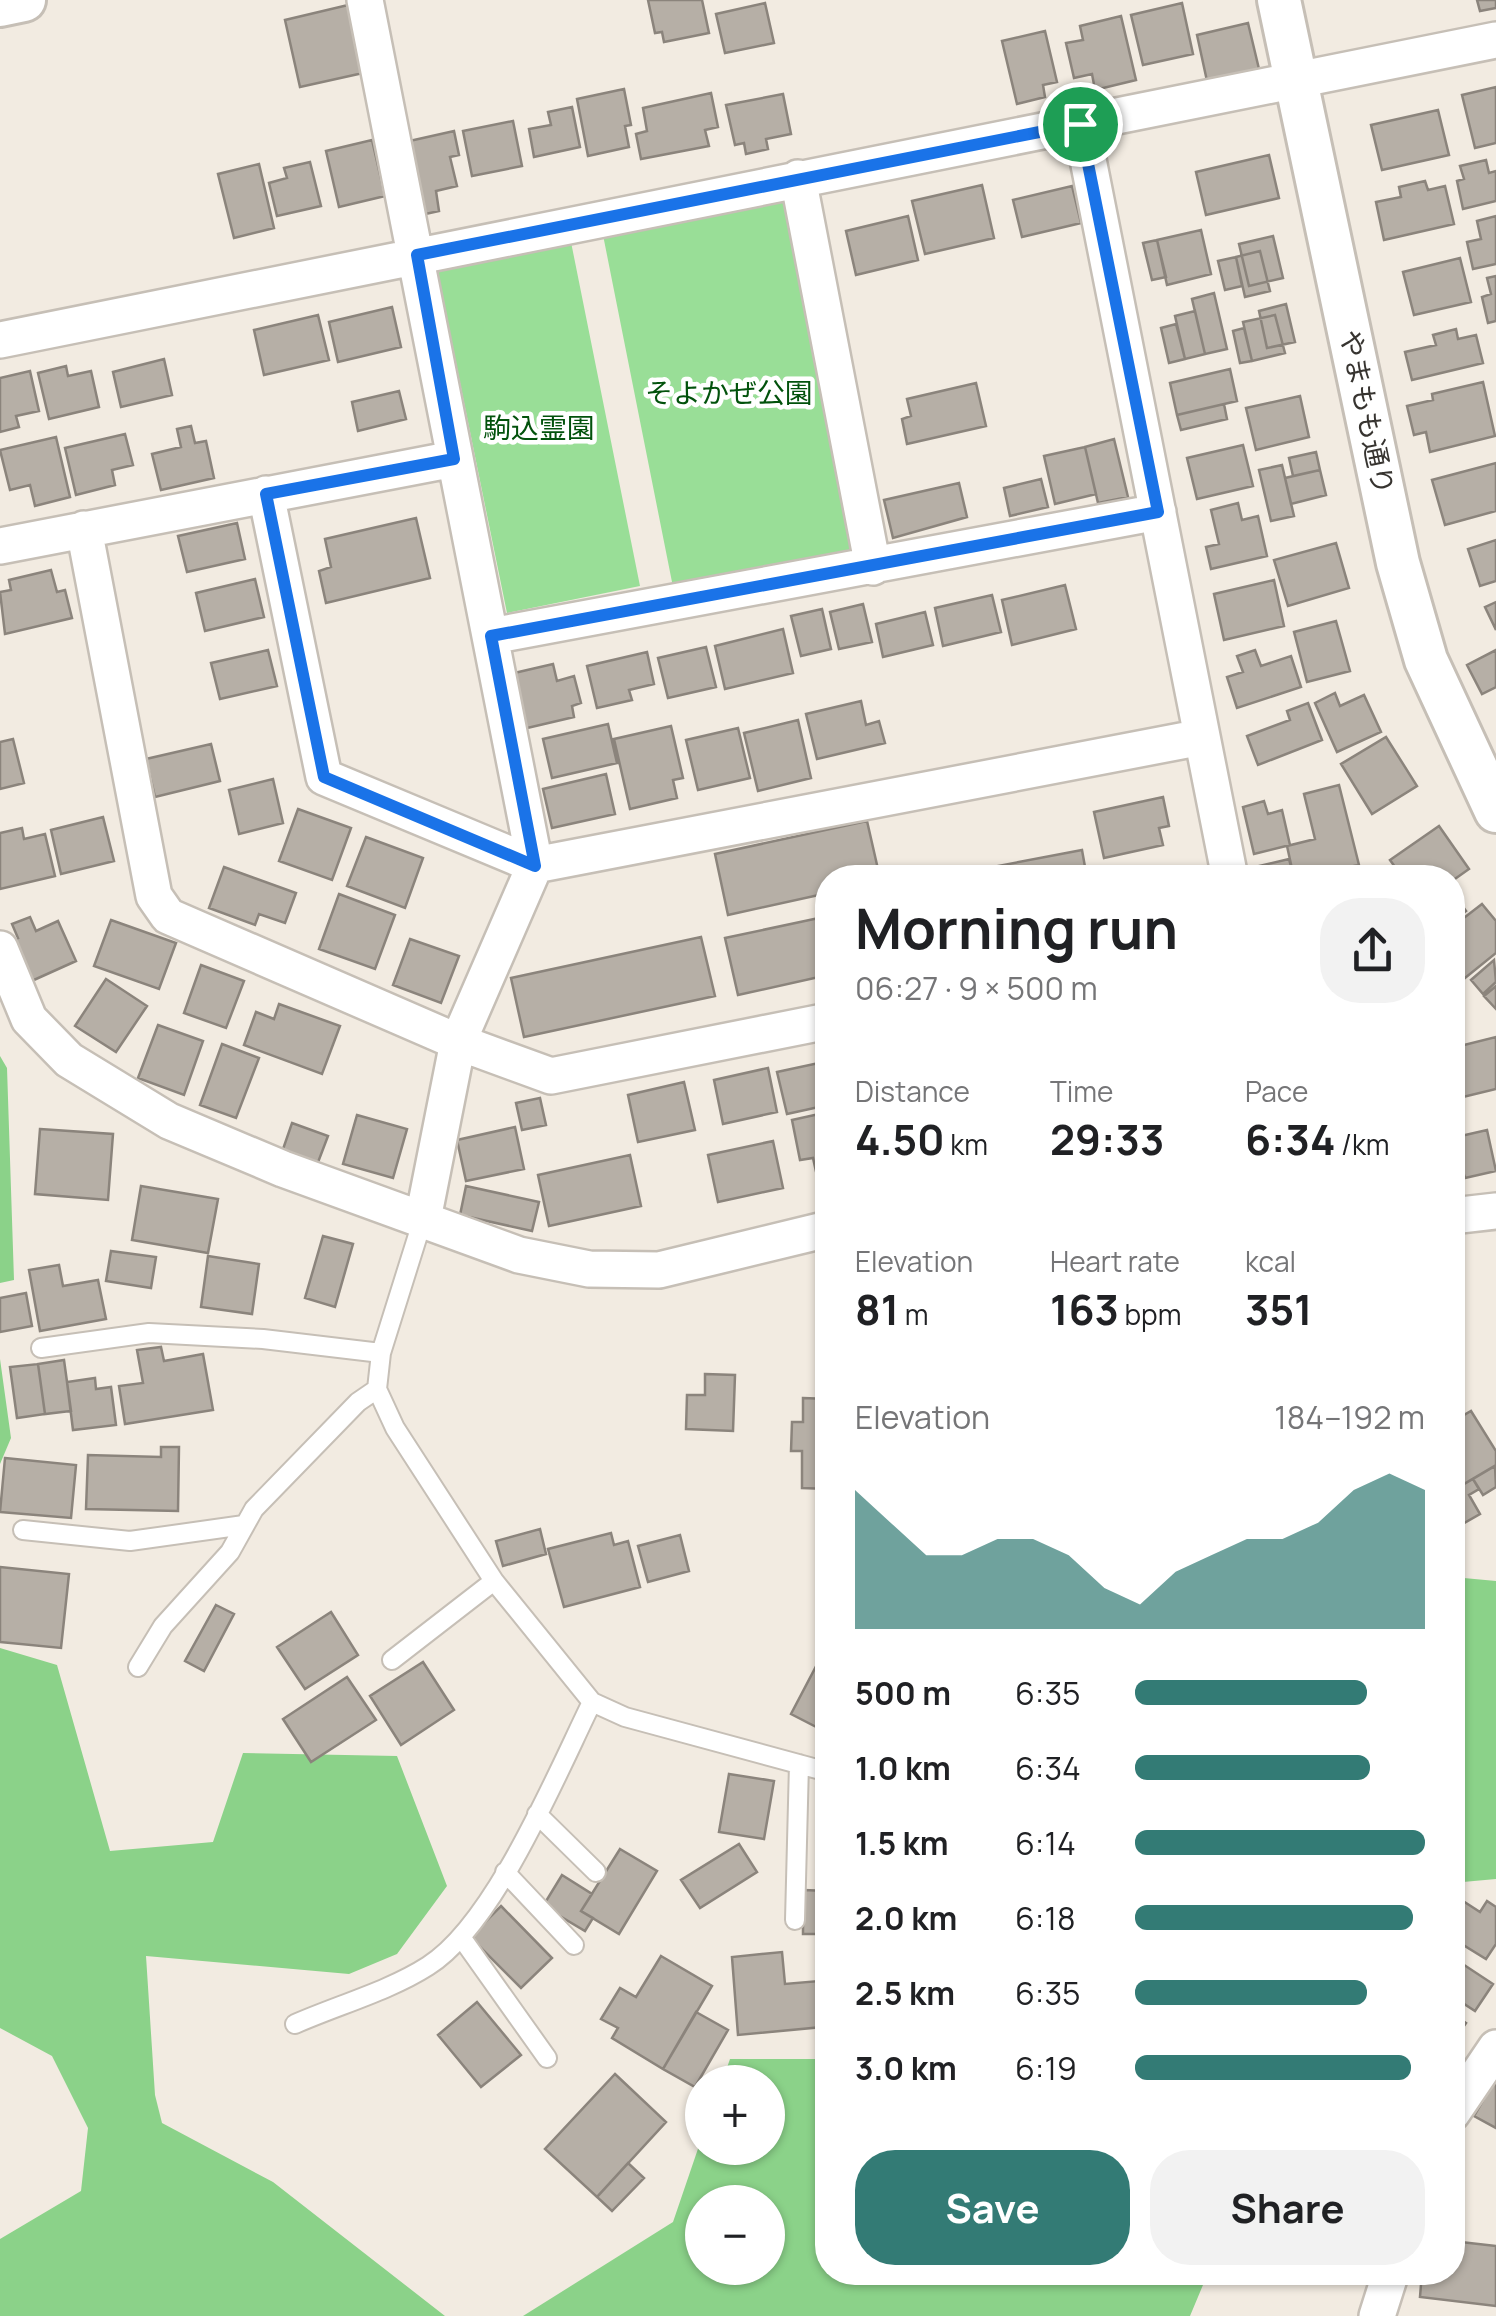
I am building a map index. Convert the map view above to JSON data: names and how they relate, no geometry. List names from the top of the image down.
{
  "streets": {
    "street": ["やまもも通り"]
  },
  "parks": ["そよかぜ公園", "駒込霊園"],
  "page": {
    "heading": ["Morning run", "06:27 · 9 × 500 m"],
    "stats": [
      ["Distance", "4.50 km"],
      ["Time", "29:33"],
      ["Pace", "6:34 /km"],
      ["Elevation", "81 m"],
      ["Heart rate", "163 bpm"],
      ["kcal", "351"]
    ],
    "chart": ["Elevation", "184–192 m"],
    "list": [
      {
        "name": "500 m",
        "note": "6:35"
      },
      {
        "name": "1.0 km",
        "note": "6:34"
      },
      {
        "name": "1.5 km",
        "note": "6:14"
      },
      {
        "name": "2.0 km",
        "note": "6:18"
      },
      {
        "name": "2.5 km",
        "note": "6:35"
      },
      {
        "name": "3.0 km",
        "note": "6:19"
      }
    ],
    "map_buttons": ["+", "−"],
    "buttons": ["Save", "Share"]
  }
}
